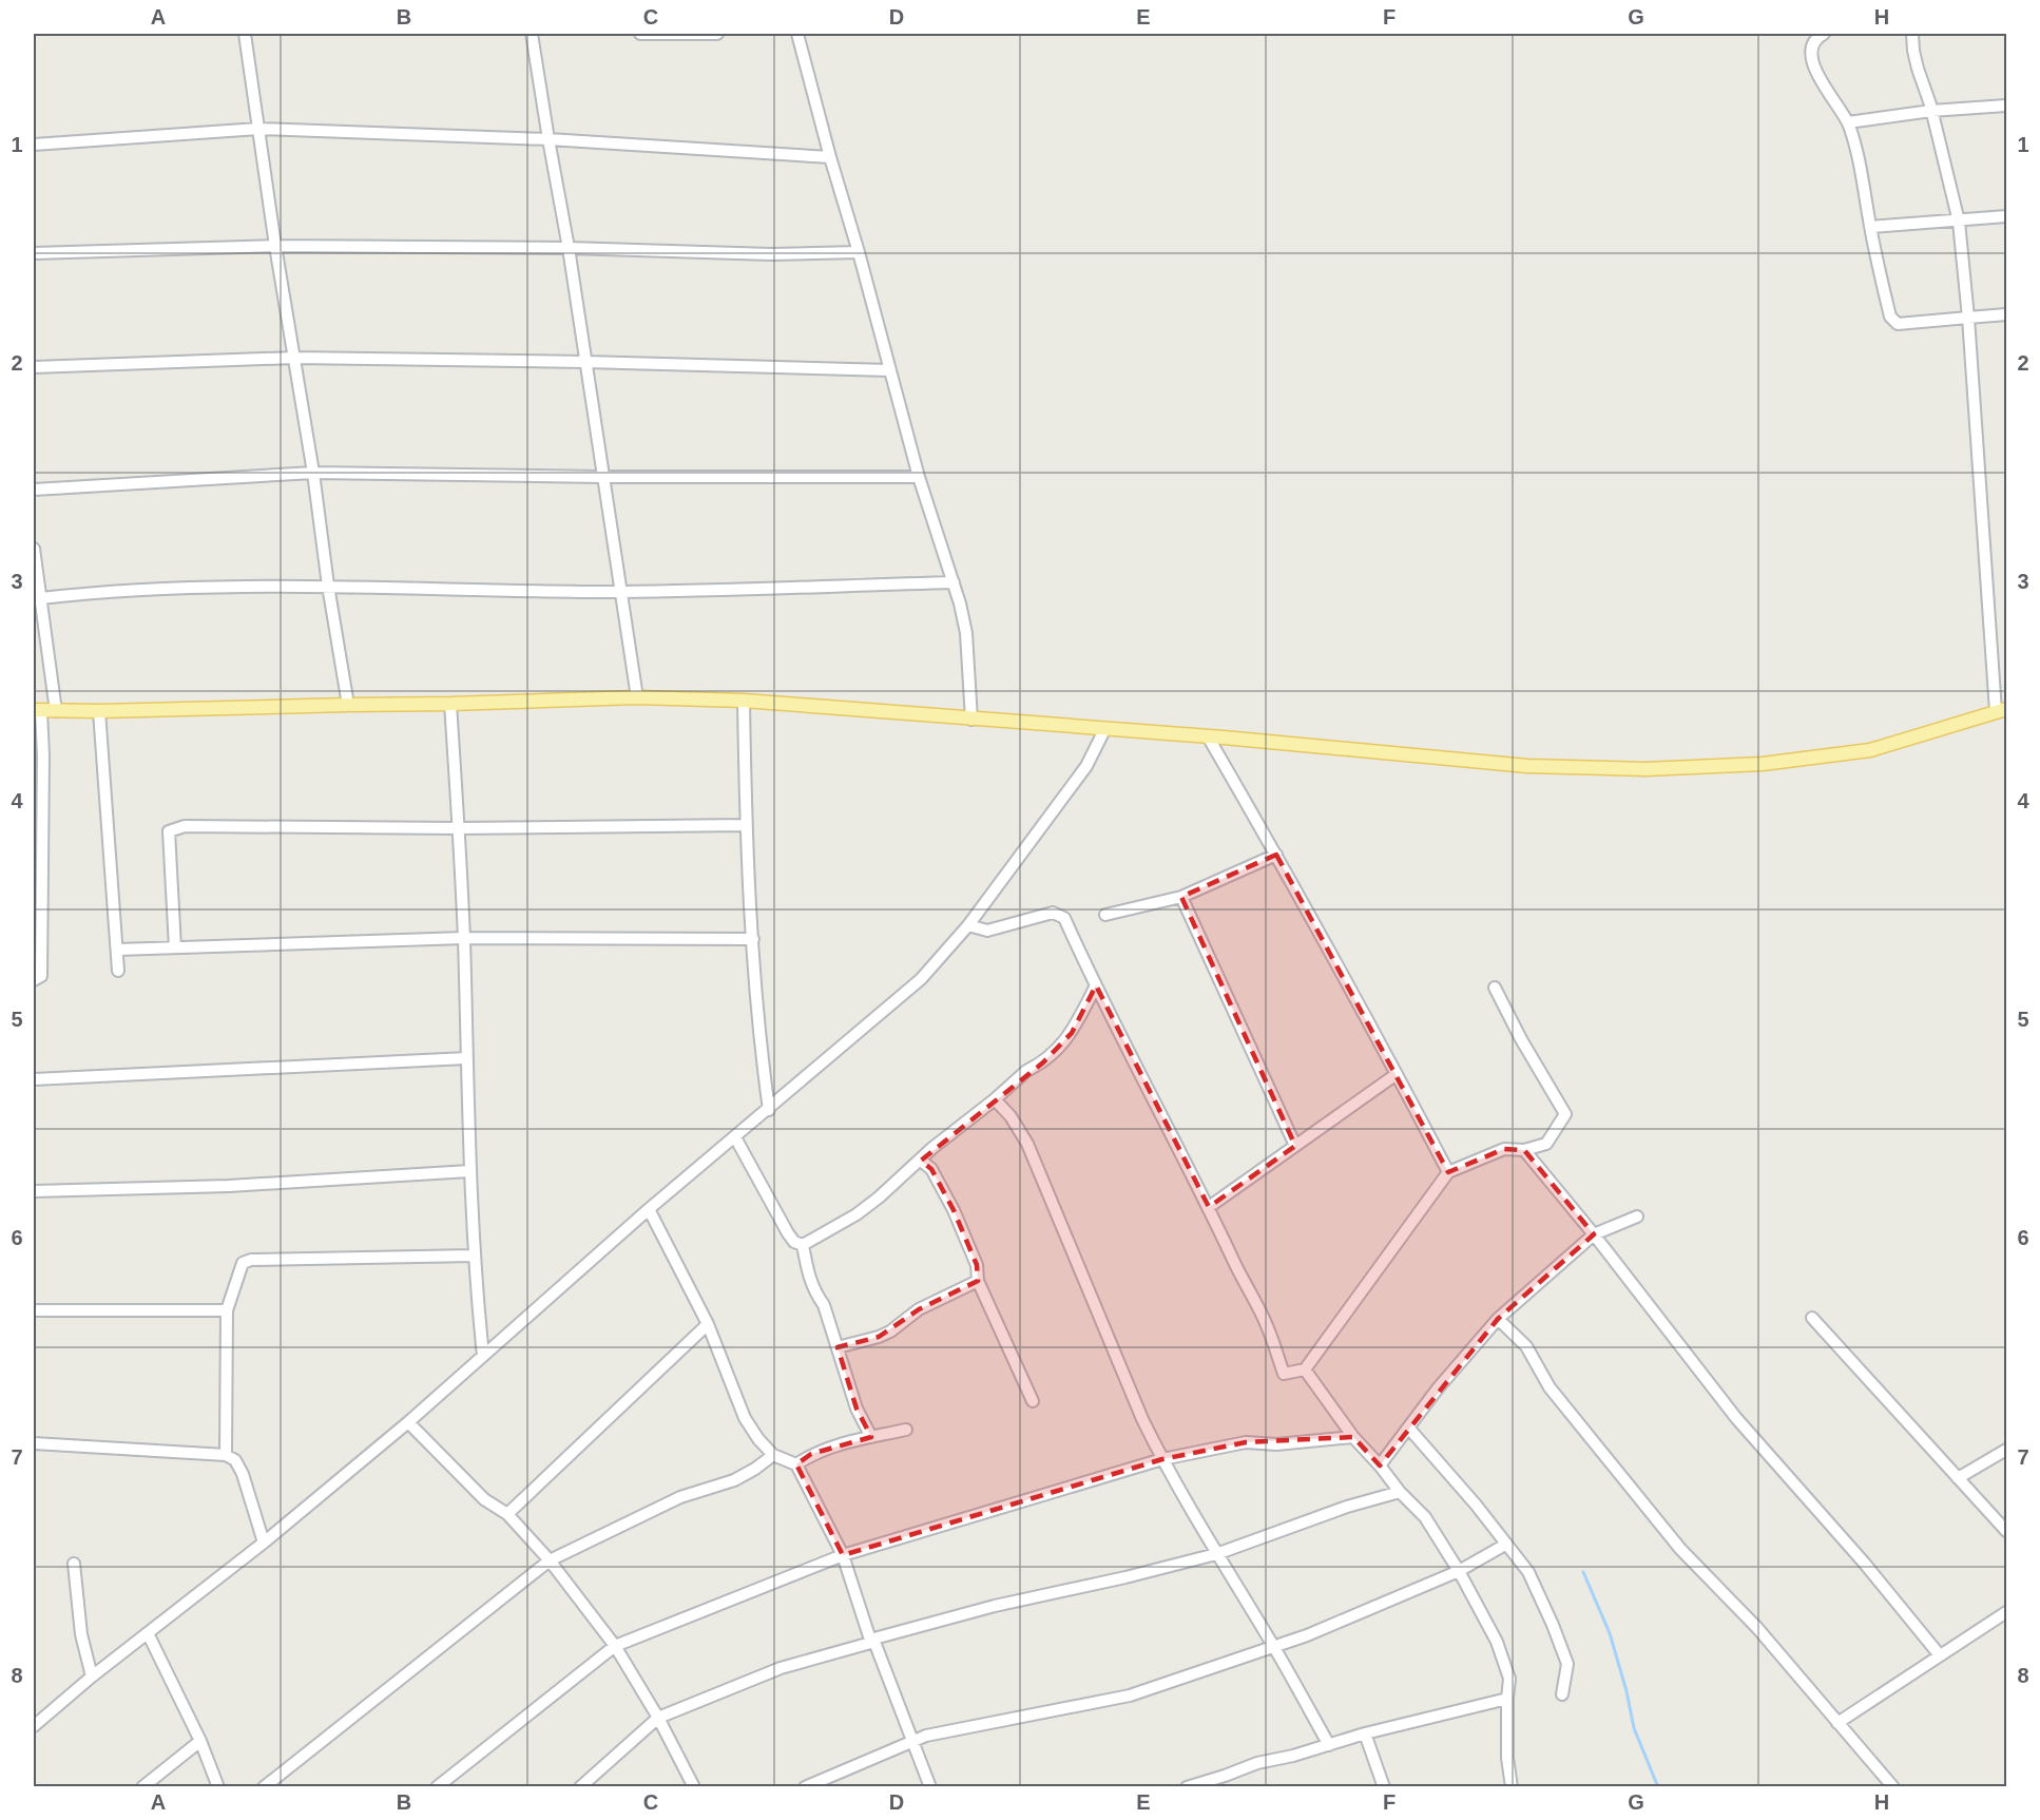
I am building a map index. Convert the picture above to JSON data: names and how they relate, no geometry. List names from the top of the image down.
{
  "grid": {
    "columns": [
      "A",
      "B",
      "C",
      "D",
      "E",
      "F",
      "G",
      "H"
    ],
    "rows": [
      "1",
      "2",
      "3",
      "4",
      "5",
      "6",
      "7",
      "8"
    ]
  }
}
